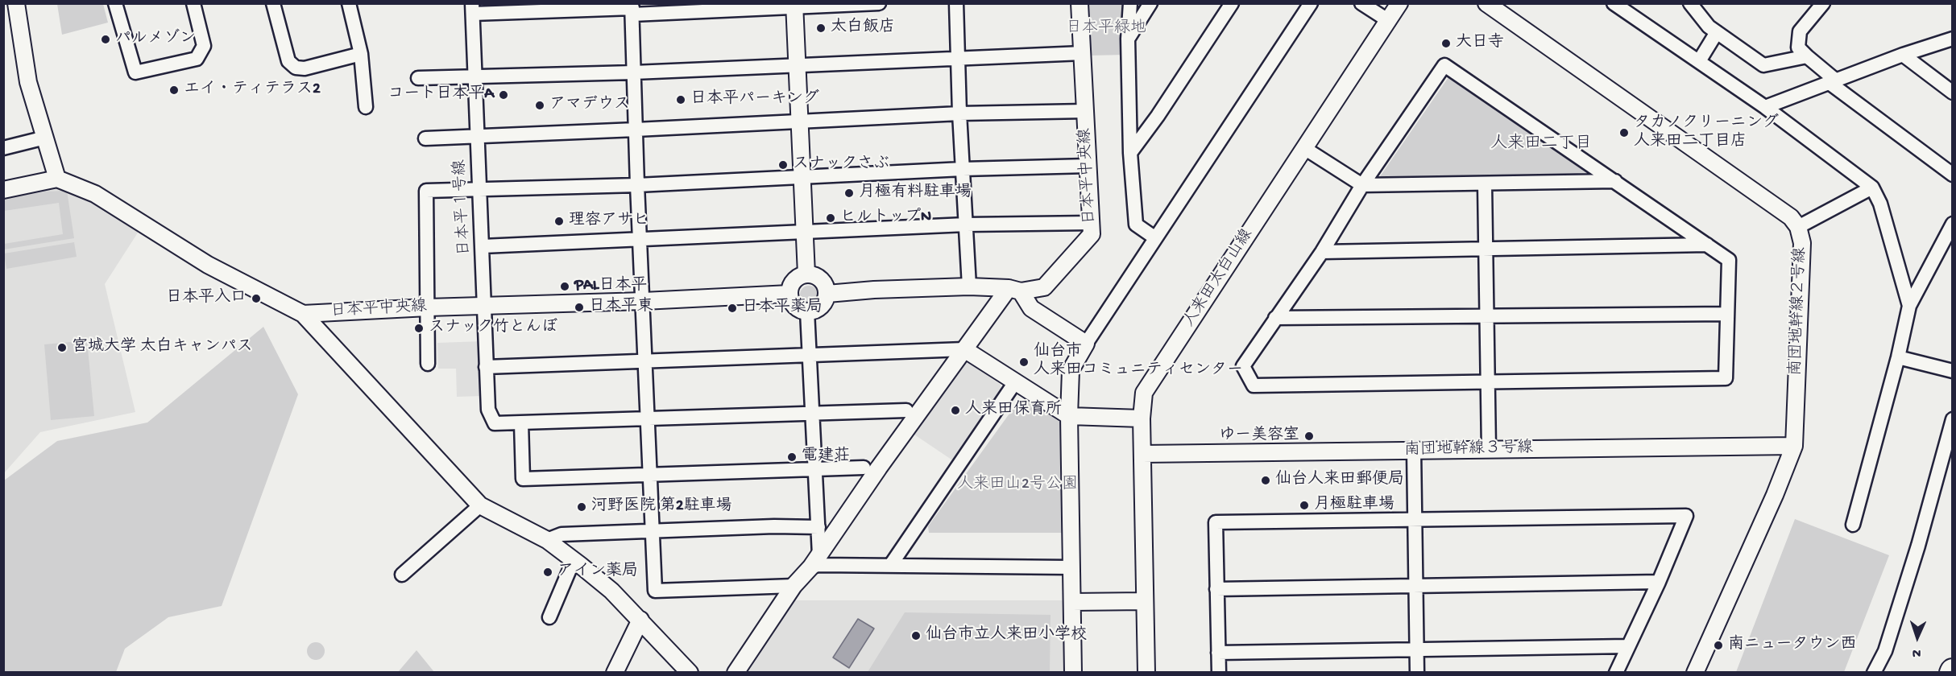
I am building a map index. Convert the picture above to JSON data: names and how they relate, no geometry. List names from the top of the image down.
{
  "streets": {
    "street": [
      "日本平中央線",
      "日本平１号線",
      "人来田太白山線",
      "南団地幹線２号線",
      "南団地幹線３号線"
    ]
  },
  "crossings": [
    ["日本平中央線", "日本平１号線"],
    ["人来田太白山線", "南団地幹線３号線"],
    ["南団地幹線２号線", "南団地幹線３号線"]
  ],
  "districts": ["人来田二丁目"],
  "parks": ["日本平緑地", "人来田山2号公園"],
  "places": [
    "太白飯店",
    "パルメゾン",
    "大日寺",
    "エイ・ティテラス2",
    "コート日本平A",
    "日本平パーキング",
    "アマデウス",
    "タカノクリーニング 人来田二丁目店",
    "スナックさぶ",
    "月極有料駐車場",
    "ヒルトップN",
    "理容アサヒ",
    "PAL日本平",
    "日本平入口",
    "日本平東",
    "日本平薬局",
    "スナック竹とんぼ",
    "宮城大学 太白キャンパス",
    "仙台市 人来田コミュニティセンター",
    "人来田保育所",
    "ゆー美容室",
    "電建荘",
    "仙台人来田郵便局",
    "月極駐車場",
    "河野医院 第2駐車場",
    "アイン薬局",
    "仙台市立人来田小学校",
    "南ニュータウン西"
  ],
  "north": "bottom"
}
